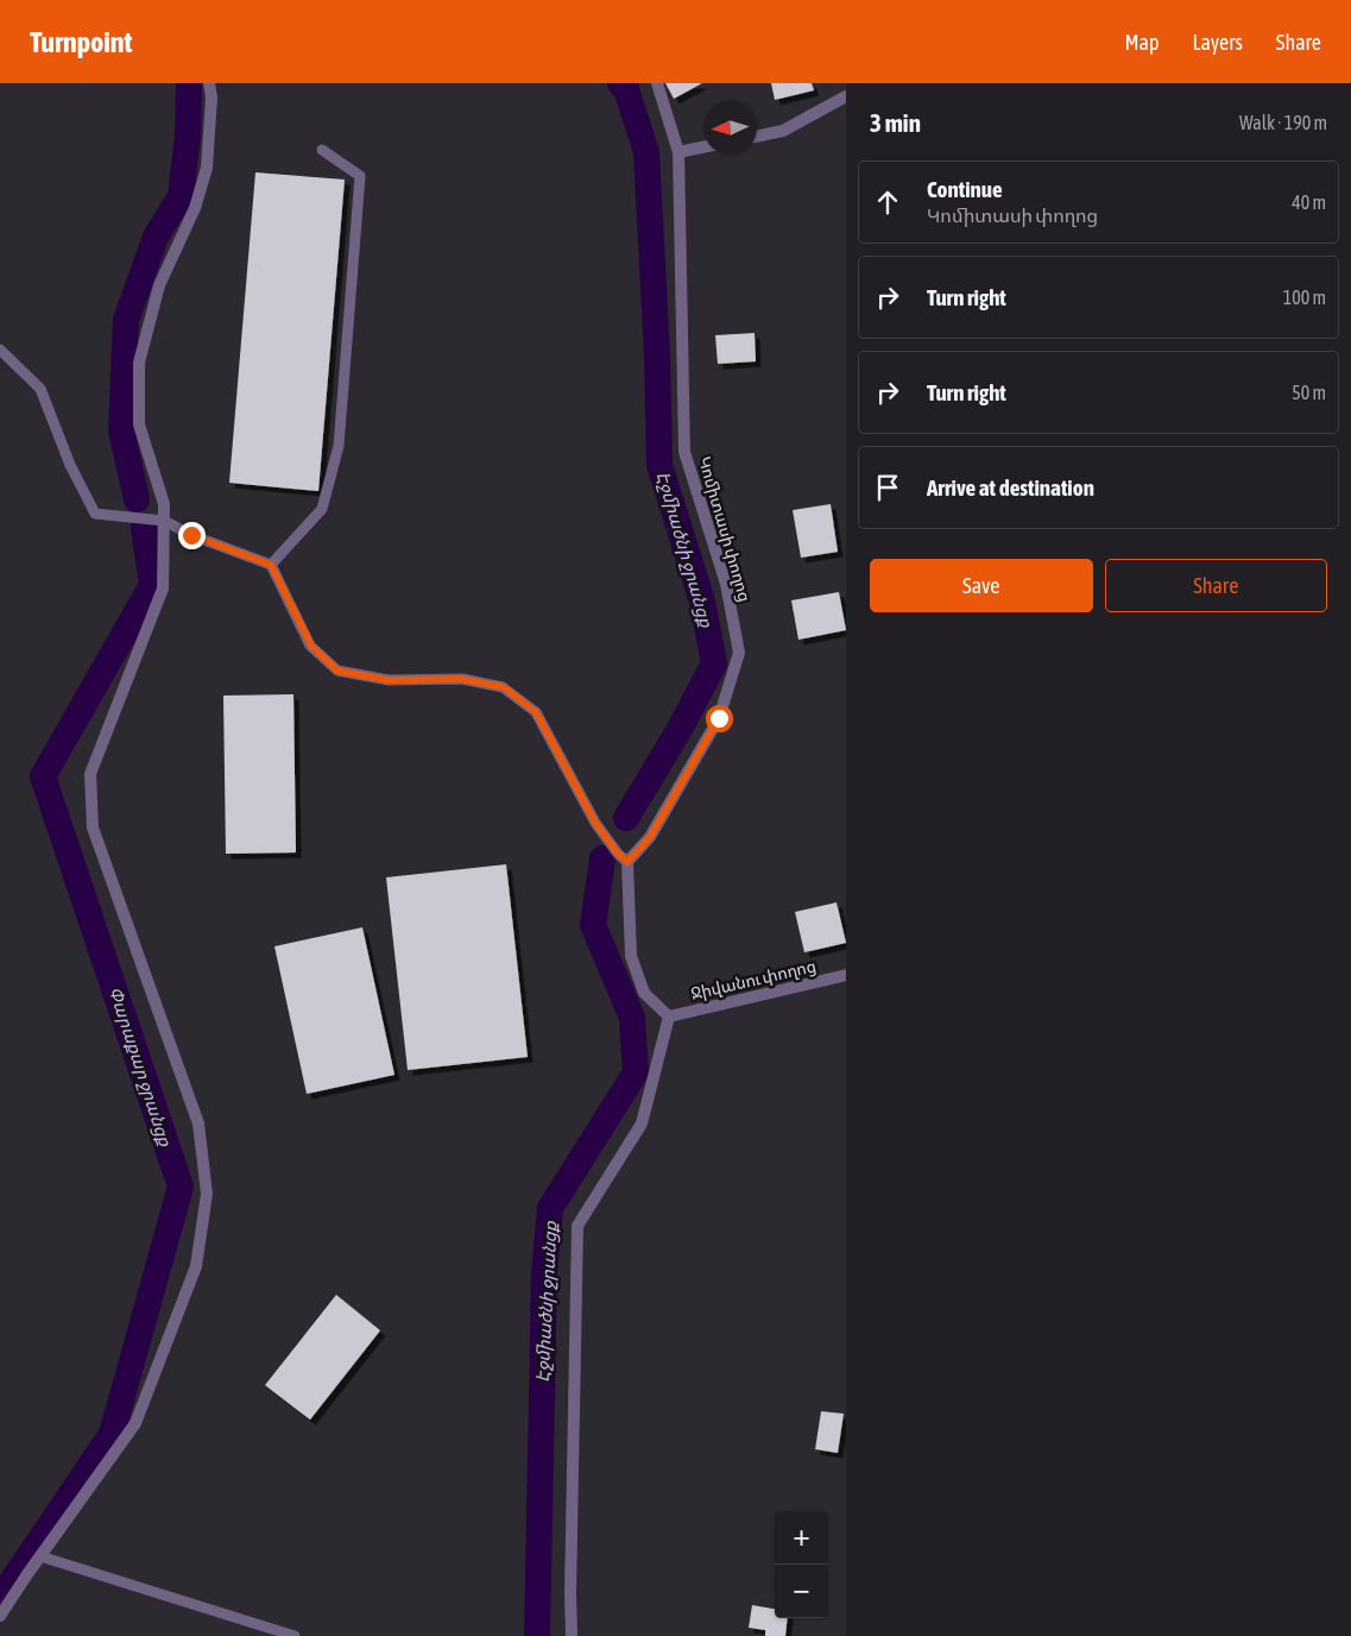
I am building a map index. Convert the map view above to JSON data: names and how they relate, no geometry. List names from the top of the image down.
{
  "streets": {
    "street": ["Կոմիտասի փողոց", "Ջիվանու փողոց"]
  },
  "water": ["Էջմիածնի ջրանցք", "Փարաքար ջրանցք"],
  "north": "left",
  "page": {
    "header": "Turnpoint",
    "nav": ["Map", "Layers", "Share"],
    "heading": ["3 min", "Walk · 190 m"],
    "list": [
      ["Continue", "Կոմիտասի փողոց", "40 m"],
      ["Turn right", "100 m"],
      ["Turn right", "50 m"],
      "Arrive at destination"
    ],
    "buttons": ["Save", "Share"],
    "map_buttons": ["+", "−"]
  }
}
